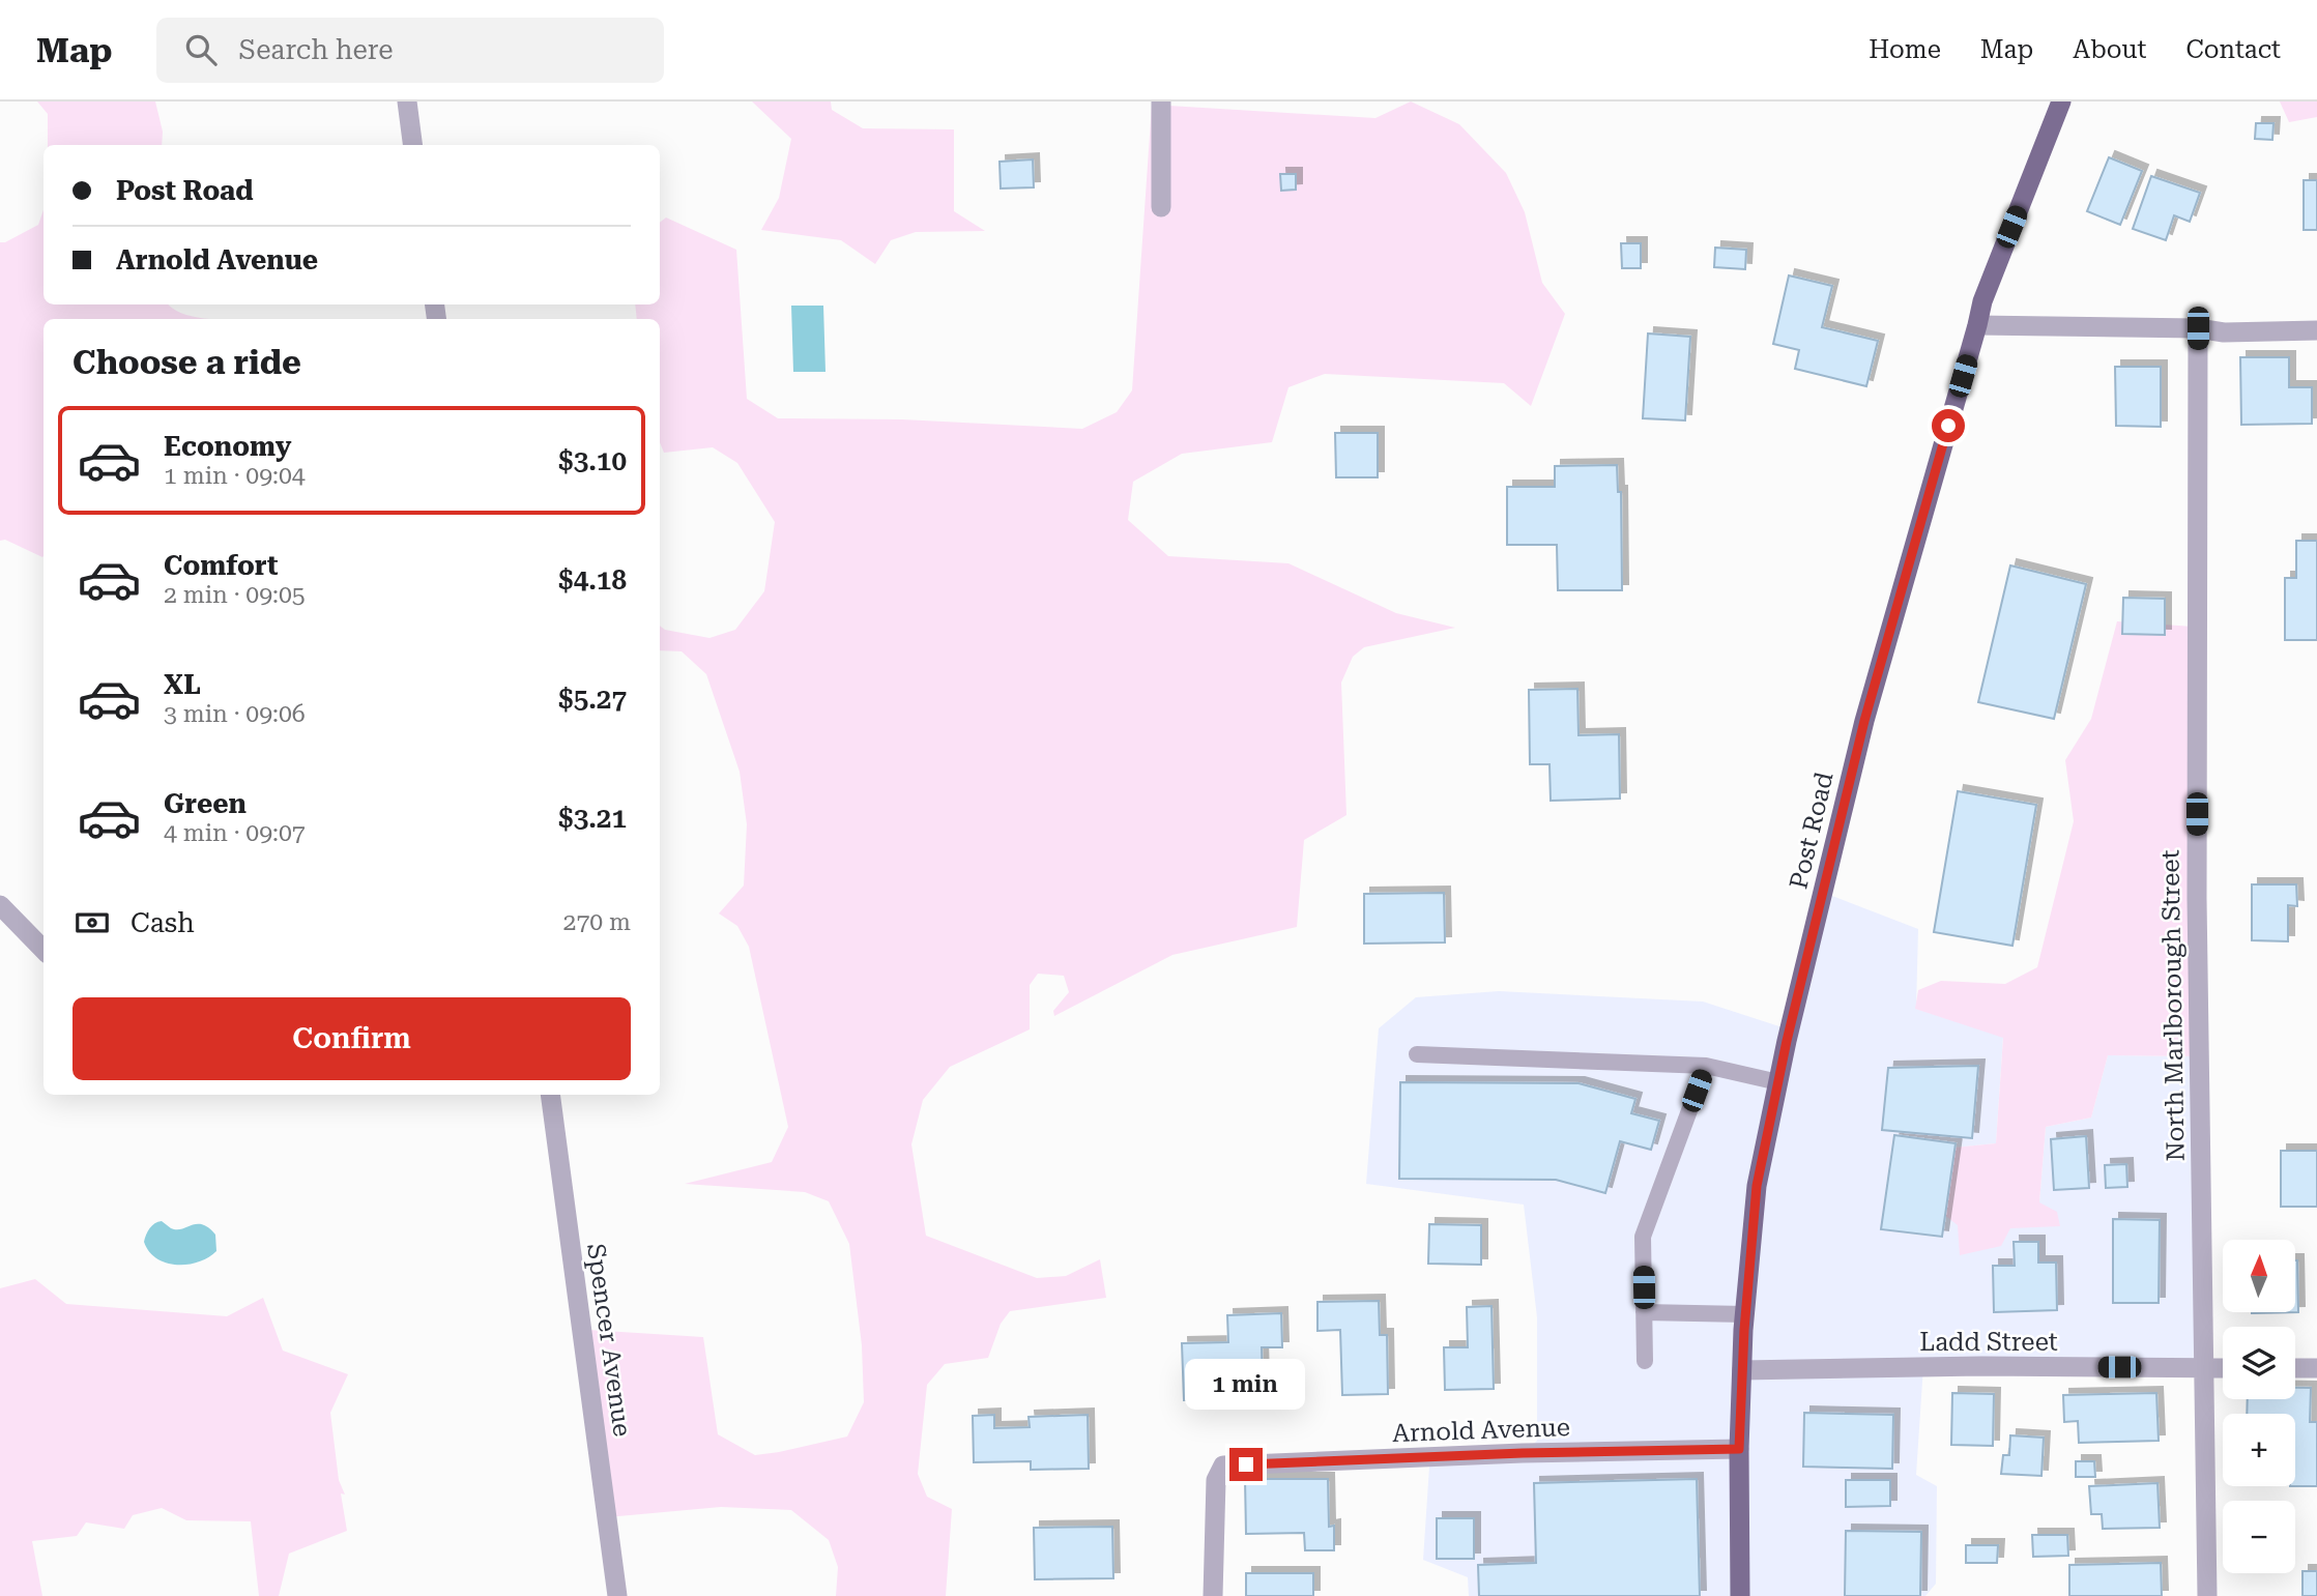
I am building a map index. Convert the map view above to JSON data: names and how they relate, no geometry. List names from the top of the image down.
{
  "streets": {
    "main road": ["Post Road"],
    "street": [
      "North Marlborough Street",
      "Spencer Avenue",
      "Ladd Street",
      "Arnold Avenue"
    ]
  },
  "crossings": [
    ["Post Road", "Ladd Street"],
    ["Post Road", "Arnold Avenue"],
    ["North Marlborough Street", "Ladd Street"]
  ],
  "north": "top",
  "page": {
    "header": "Map",
    "search": "Search here",
    "nav": [
      "Home",
      "Map",
      "About",
      "Contact"
    ],
    "banner": ["Post Road", "Arnold Avenue"],
    "heading": "Choose a ride",
    "list": [
      {
        "name": "Economy",
        "note": "1 min · 09:04",
        "value": "$3.10"
      },
      {
        "name": "Comfort",
        "note": "2 min · 09:05",
        "value": "$4.18"
      },
      {
        "name": "XL",
        "note": "3 min · 09:06",
        "value": "$5.27"
      },
      {
        "name": "Green",
        "note": "4 min · 09:07",
        "value": "$3.21"
      }
    ],
    "pay": ["Cash", "270 m"],
    "buttons": "Confirm",
    "map_buttons": ["+", "−"],
    "bubble": "1 min"
  }
}
